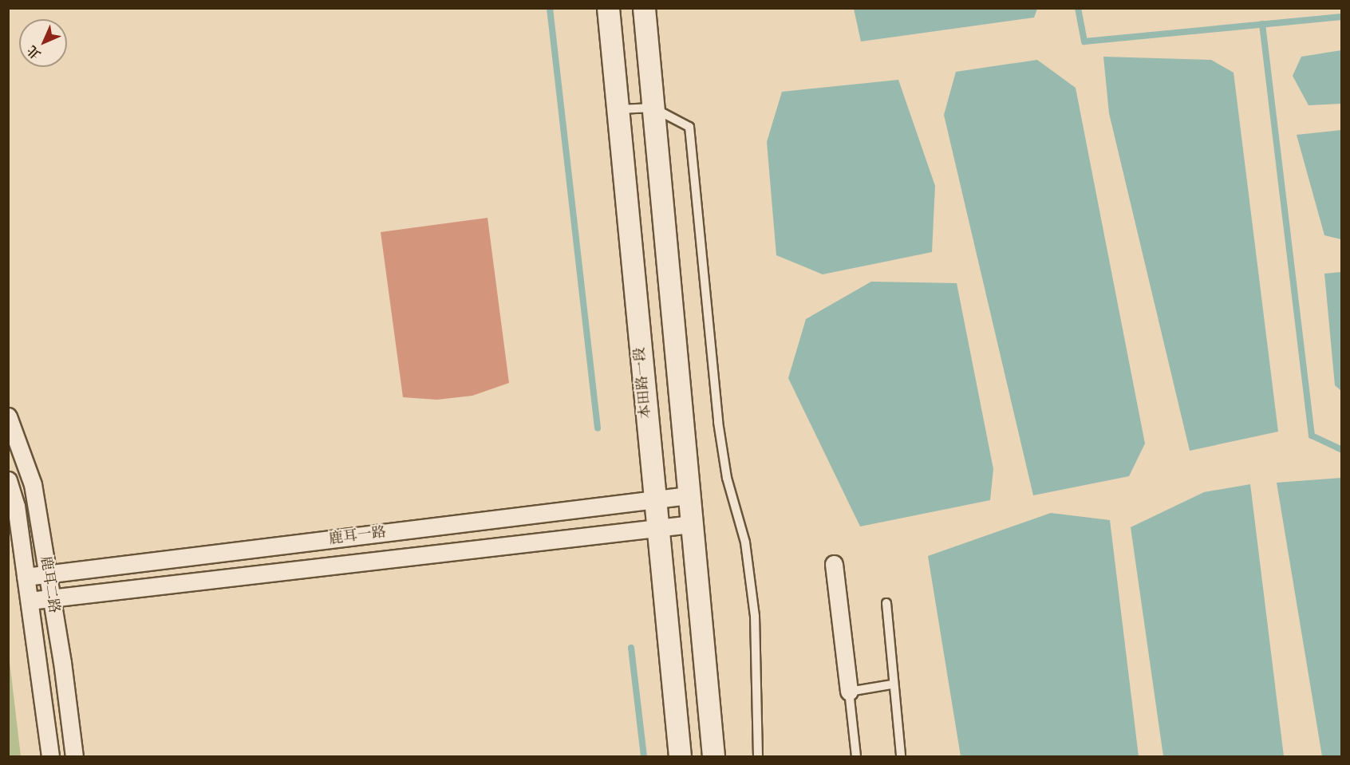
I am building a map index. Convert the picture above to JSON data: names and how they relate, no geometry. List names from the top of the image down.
{
  "streets": {
    "street": ["本田路一段", "鹿耳一路", "鹿耳二路"]
  },
  "crossings": [
    ["本田路一段", "鹿耳一路"],
    ["鹿耳一路", "鹿耳二路"]
  ],
  "north": "bottom left"
}
